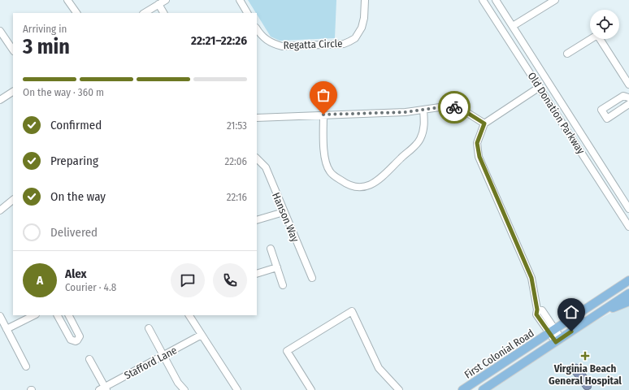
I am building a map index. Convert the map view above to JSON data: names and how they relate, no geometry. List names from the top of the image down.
{
  "streets": {
    "main road": ["First Colonial Road"],
    "street": [
      "Regatta Circle",
      "Old Donation Parkway",
      "Hanson Way",
      "Stafford Lane"
    ]
  },
  "places": {
    "health": ["Virginia Beach General Hospital"]
  },
  "page": {
    "heading": ["3 min", "Arriving in", "22:21–22:26"],
    "panel": ["Alex", "Courier · 4.8"],
    "bar": "On the way · 360 m",
    "list": [
      ["Confirmed", "21:53"],
      ["Preparing", "22:06"],
      ["On the way", "22:16"],
      "Delivered"
    ],
    "round": "A"
  }
}
